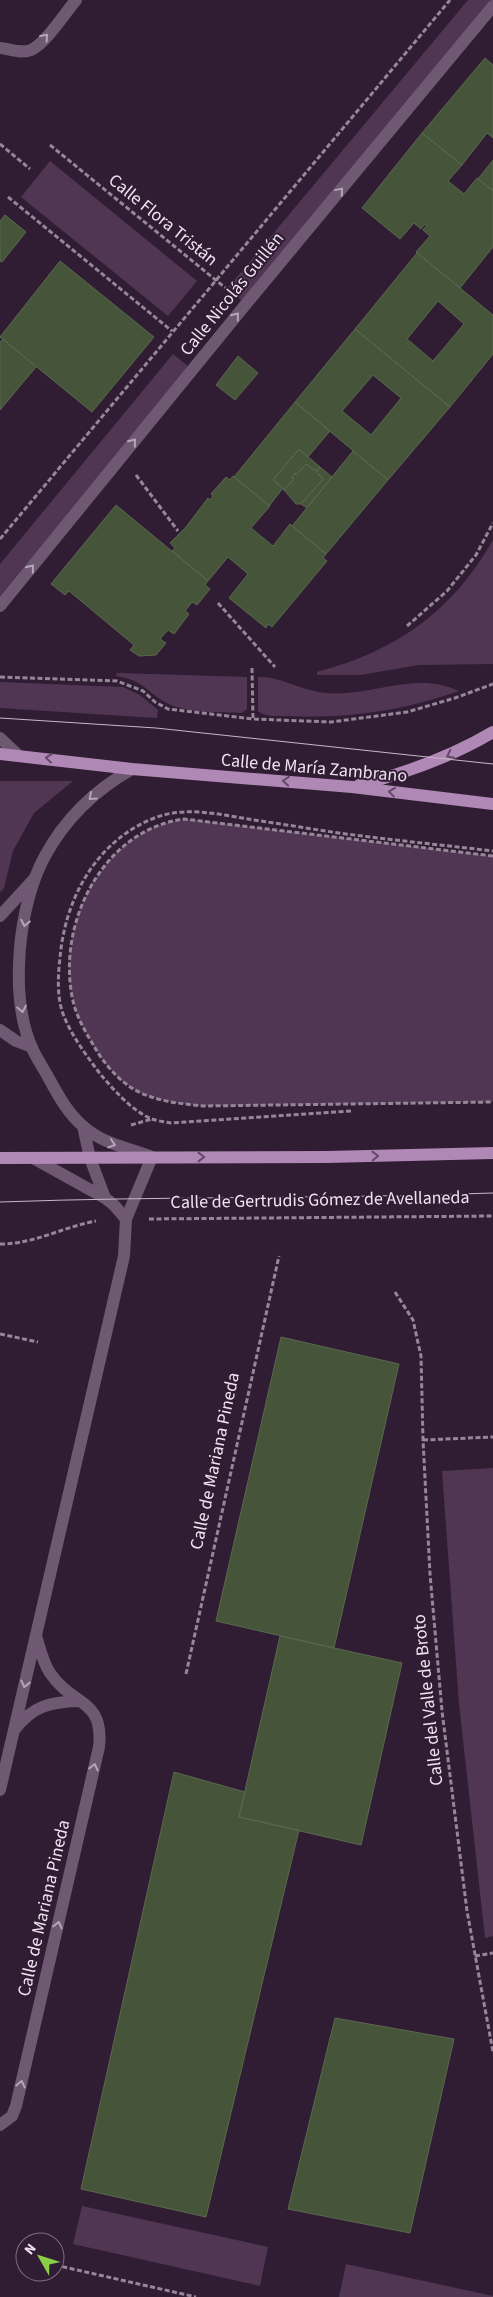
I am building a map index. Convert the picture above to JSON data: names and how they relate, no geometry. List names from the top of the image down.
{
  "streets": {
    "main road": ["Calle de María Zambrano"],
    "street": ["Calle Nicolás Guillén", "Calle de Mariana Pineda"],
    "path": ["Calle Flora Tristán", "Calle de Gertrudis Gómez de Avellaneda", "Calle del Valle de Broto"]
  },
  "crossings": [
    ["Calle Flora Tristán", "Calle Nicolás Guillén"]
  ],
  "one_way": ["Calle de María Zambrano", "Calle de Mariana Pineda"],
  "north": "top left"
}
